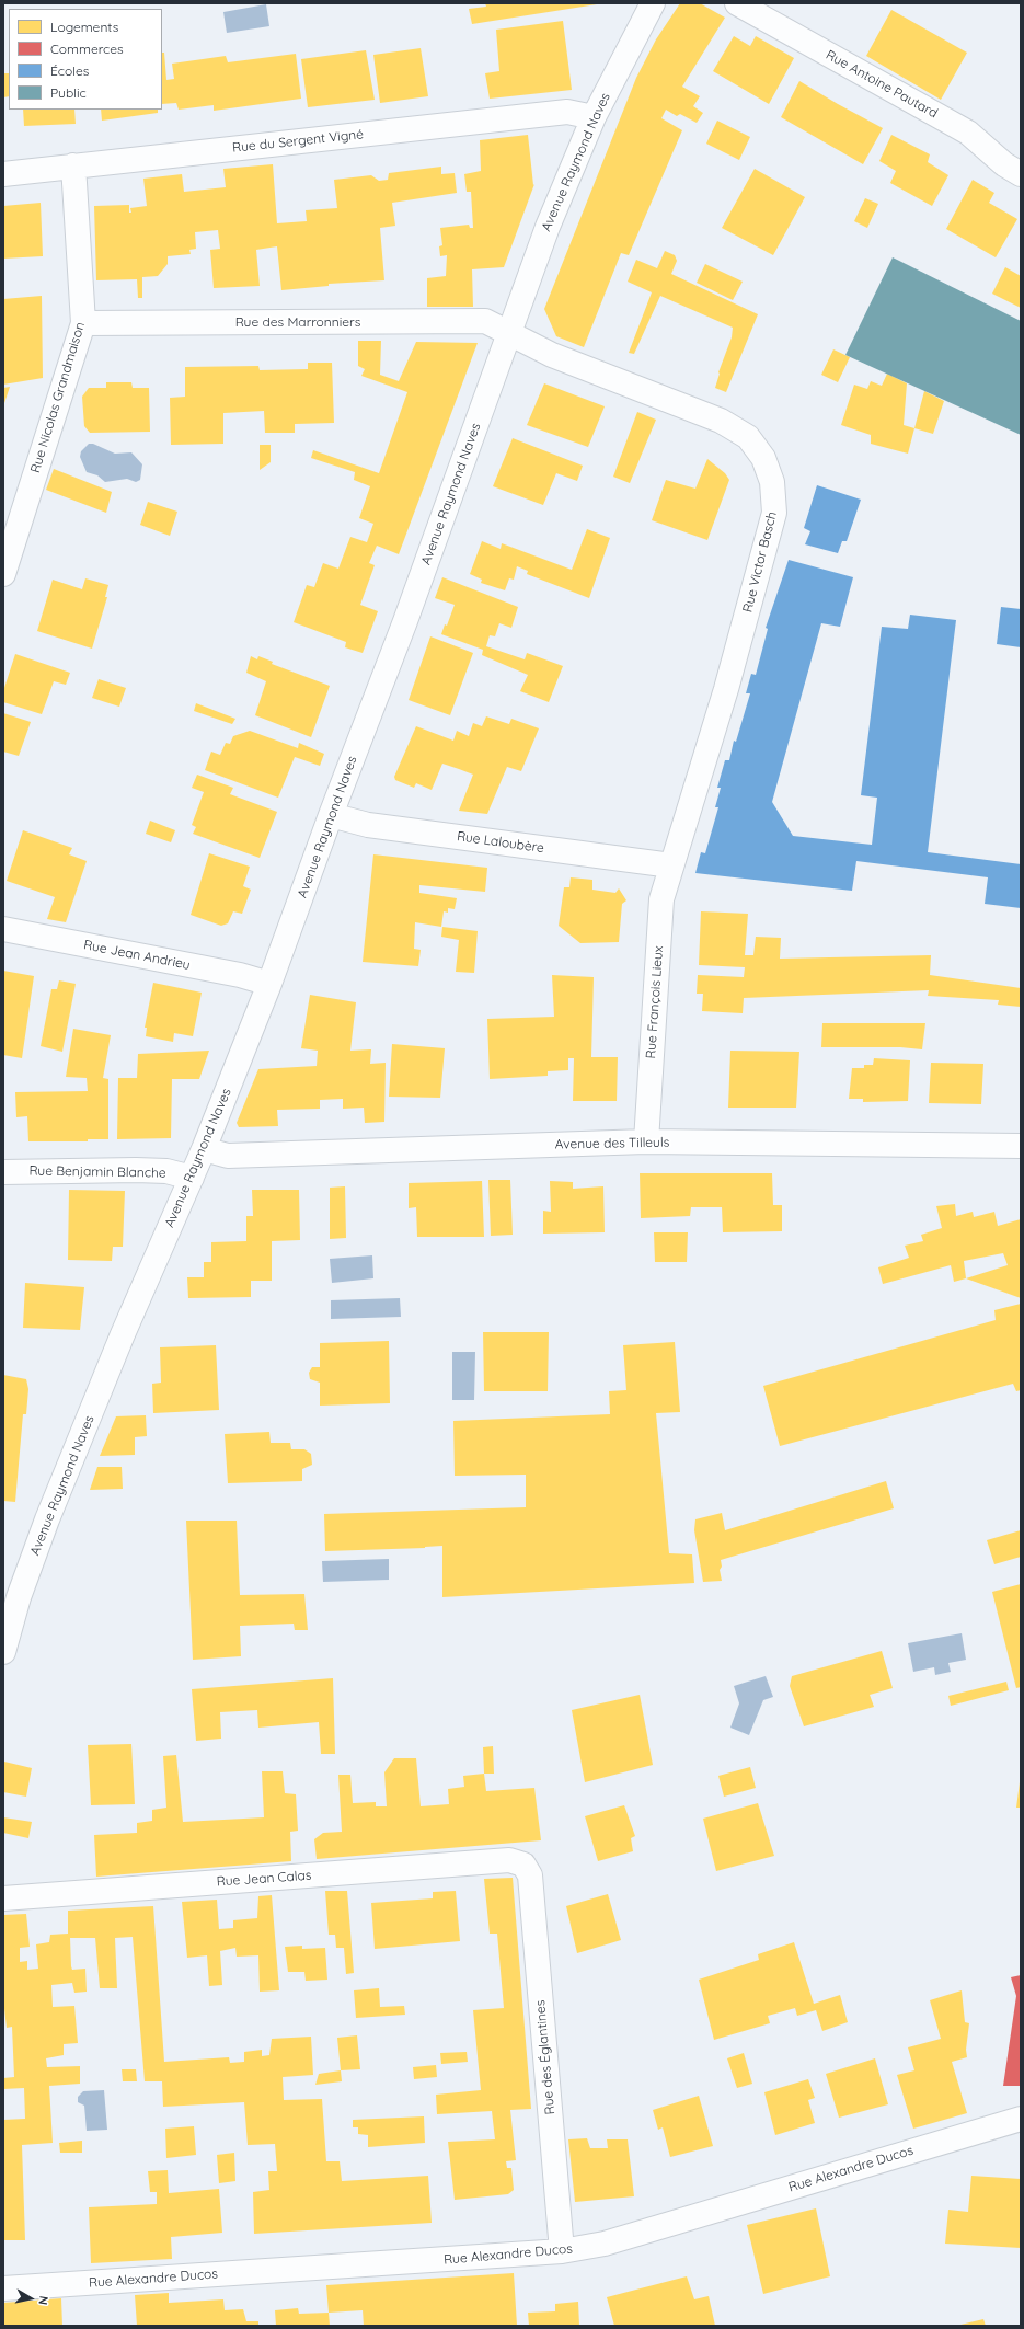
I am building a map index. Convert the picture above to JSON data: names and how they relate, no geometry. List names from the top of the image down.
{
  "streets": {
    "street": [
      "Rue Antoine Pautard",
      "Rue du Sergent Vigné",
      "Avenue Raymond Naves",
      "Rue des Marronniers",
      "Rue Nicolas Grandmaison",
      "Rue Victor Basch",
      "Rue Laloubère",
      "Rue Jean Andrieu",
      "Rue François Lieux",
      "Avenue des Tilleuls",
      "Rue Benjamin Blanche",
      "Rue Jean Calas",
      "Rue des Églantines",
      "Rue Alexandre Ducos"
    ]
  },
  "crossings": [
    ["Rue du Sergent Vigné", "Avenue Raymond Naves"],
    ["Rue du Sergent Vigné", "Rue Nicolas Grandmaison"],
    ["Avenue Raymond Naves", "Rue des Marronniers"],
    ["Avenue Raymond Naves", "Rue Victor Basch"],
    ["Avenue Raymond Naves", "Rue Laloubère"],
    ["Avenue Raymond Naves", "Rue Jean Andrieu"],
    ["Avenue Raymond Naves", "Avenue des Tilleuls"],
    ["Avenue Raymond Naves", "Rue Benjamin Blanche"],
    ["Rue des Marronniers", "Rue Nicolas Grandmaison"],
    ["Rue des Marronniers", "Rue Victor Basch"],
    ["Rue Victor Basch", "Rue Laloubère"],
    ["Rue Victor Basch", "Rue François Lieux"],
    ["Rue Laloubère", "Rue François Lieux"],
    ["Rue François Lieux", "Avenue des Tilleuls"],
    ["Rue Jean Calas", "Rue des Églantines"],
    ["Rue des Églantines", "Rue Alexandre Ducos"]
  ],
  "legend": [
    "Logements",
    "Commerces",
    "Écoles",
    "Public"
  ],
  "north": "right"
}
